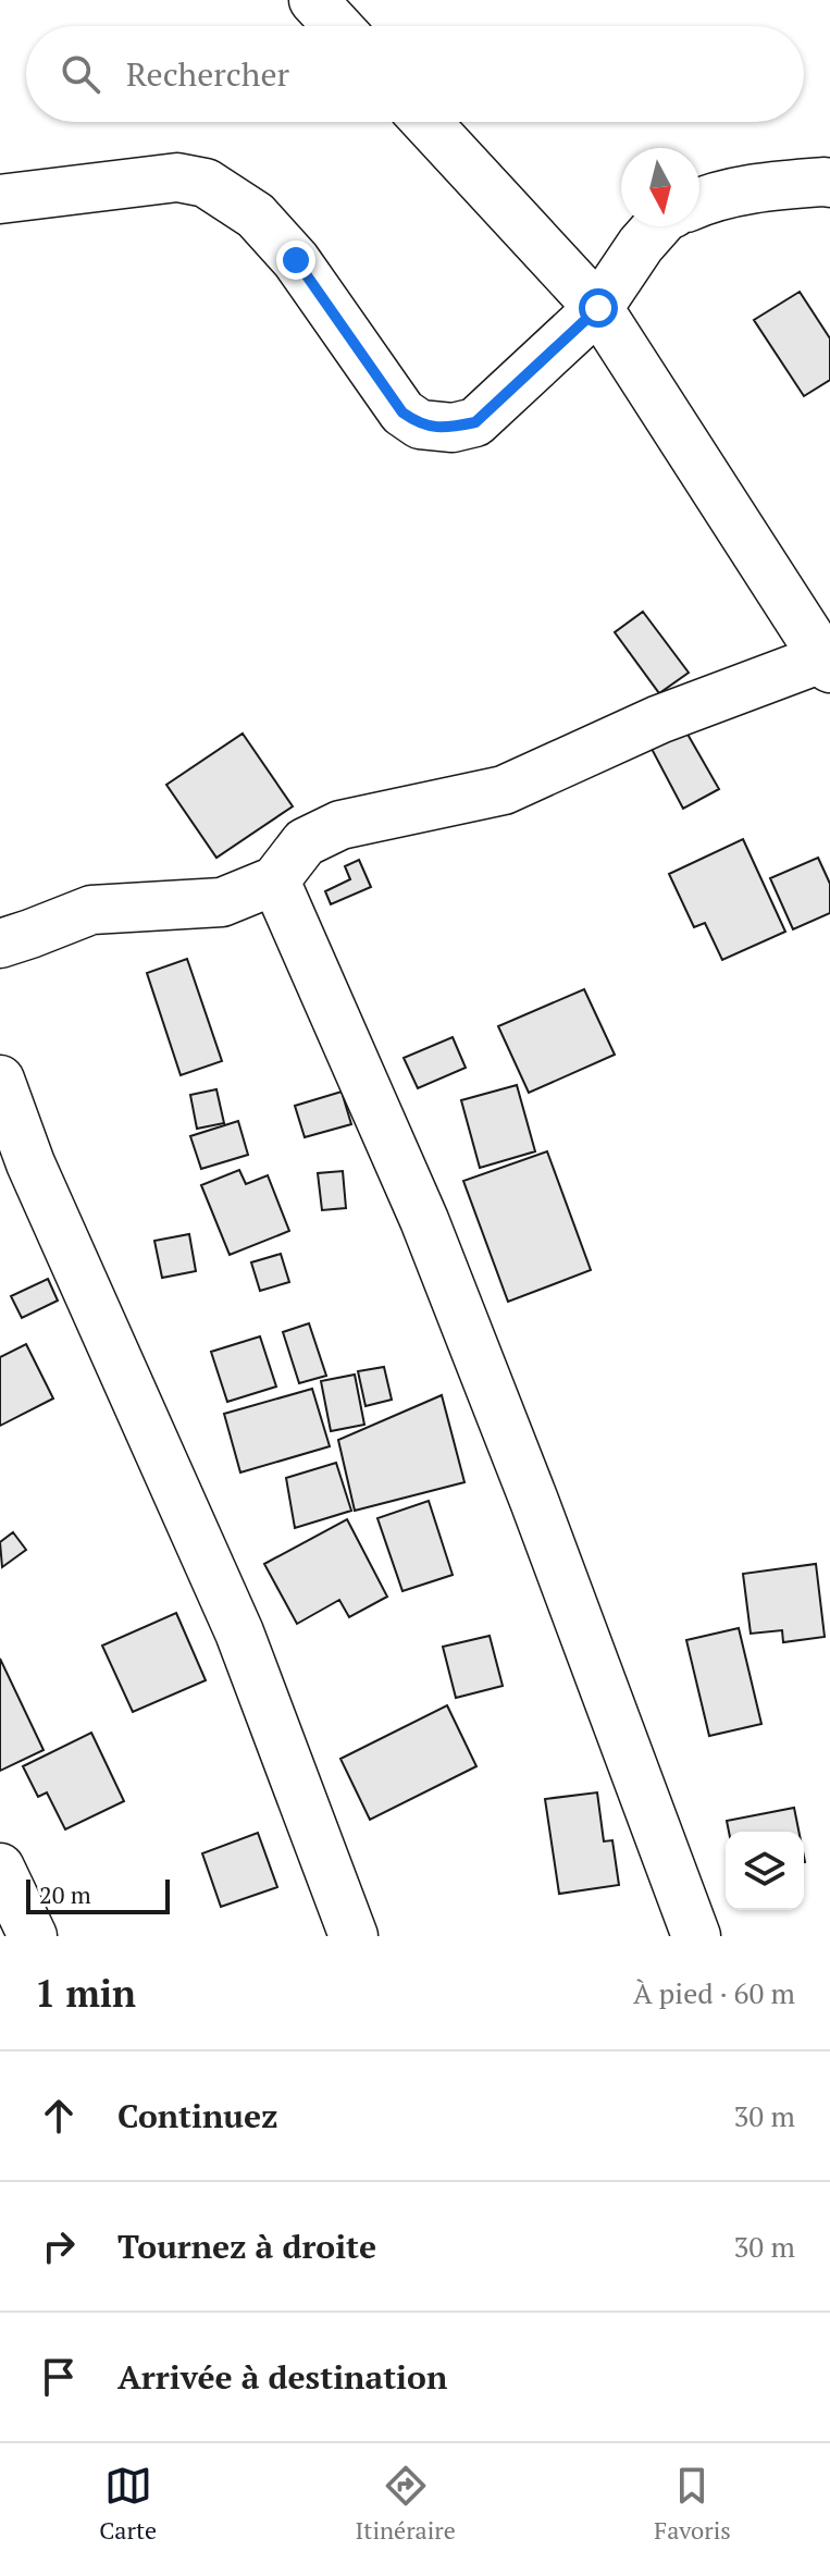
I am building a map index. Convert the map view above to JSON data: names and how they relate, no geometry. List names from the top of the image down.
{
  "scale_bar": "20 m",
  "north": "bottom",
  "page": {
    "search": "Rechercher",
    "scale": "20 m",
    "heading": ["1 min", "À pied · 60 m"],
    "list": [
      ["Continuez", "30 m"],
      ["Tournez à droite", "30 m"],
      "Arrivée à destination"
    ],
    "nav": ["Carte", "Itinéraire", "Favoris"]
  }
}
